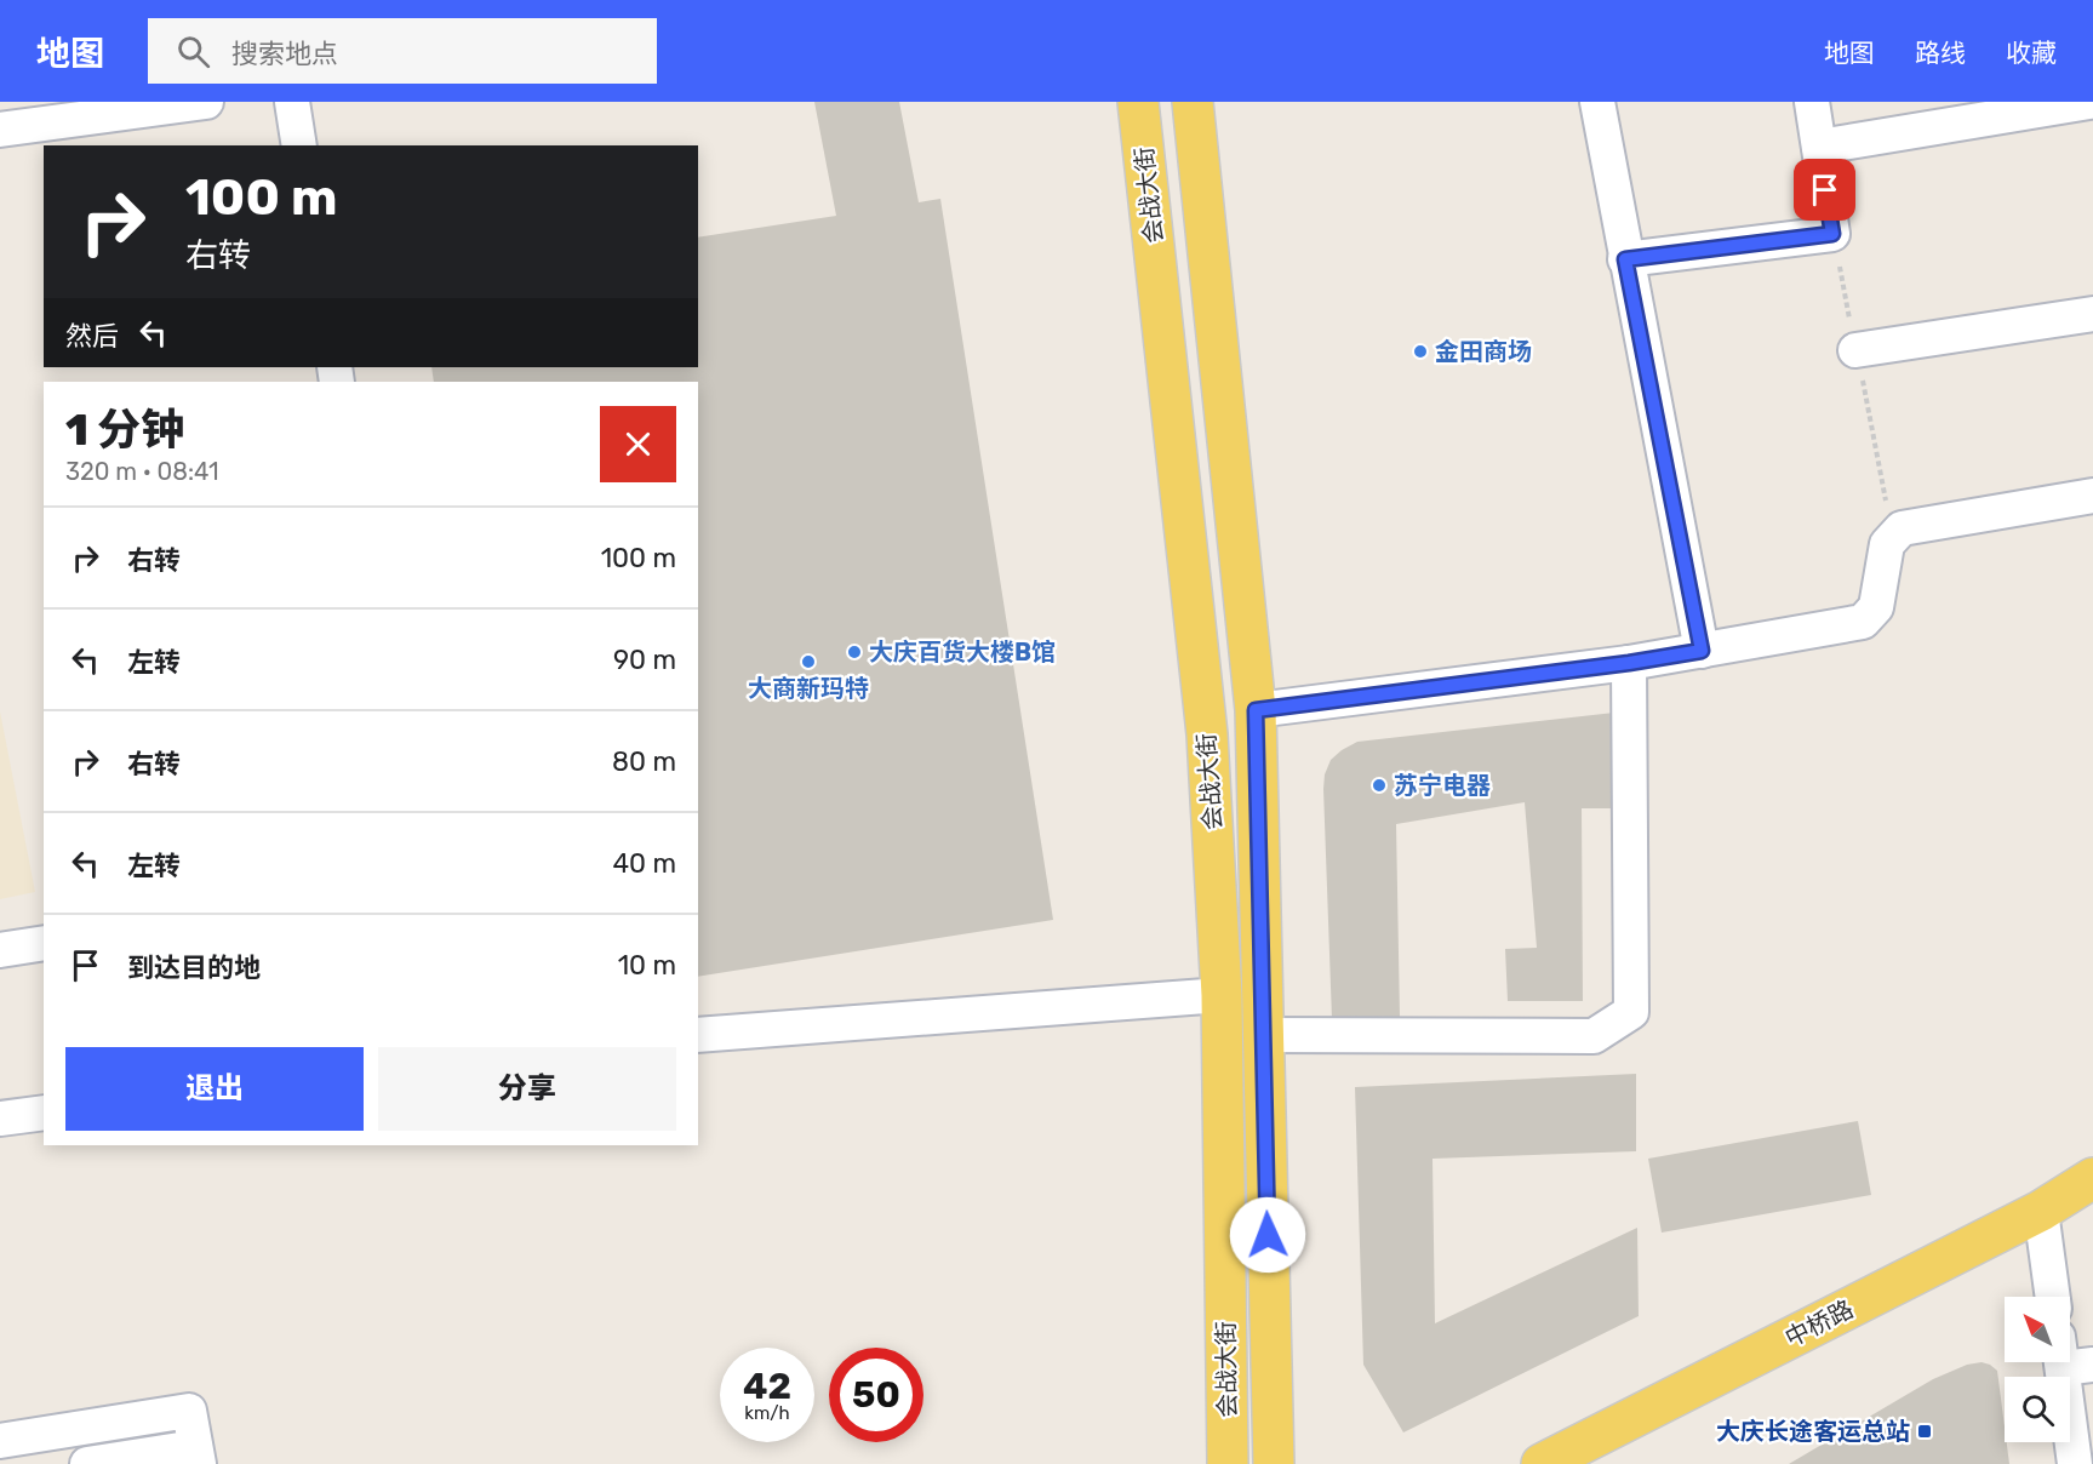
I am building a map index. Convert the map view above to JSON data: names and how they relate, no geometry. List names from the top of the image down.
{
  "streets": {
    "main road": ["会战大街", "中桥路"]
  },
  "places": {
    "other": [
      "金田商场",
      "大庆百货大楼B馆",
      "大商新玛特",
      "苏宁电器"
    ],
    "transit": ["大庆长途客运总站"]
  },
  "north": "top left",
  "page": {
    "header": "地图",
    "search": "搜索地点",
    "nav": ["地图", "路线", "收藏"],
    "turn": ["100 m", "右转"],
    "then": "然后",
    "heading": ["1 分钟", "320 m · 08:41"],
    "list": [
      {
        "name": "右转",
        "value": "100 m"
      },
      {
        "name": "左转",
        "value": "90 m"
      },
      {
        "name": "右转",
        "value": "80 m"
      },
      {
        "name": "左转",
        "value": "40 m"
      },
      {
        "name": "到达目的地",
        "value": "10 m"
      }
    ],
    "buttons": ["退出", "分享"],
    "speed": "42 km/h",
    "limit": "50"
  }
}
